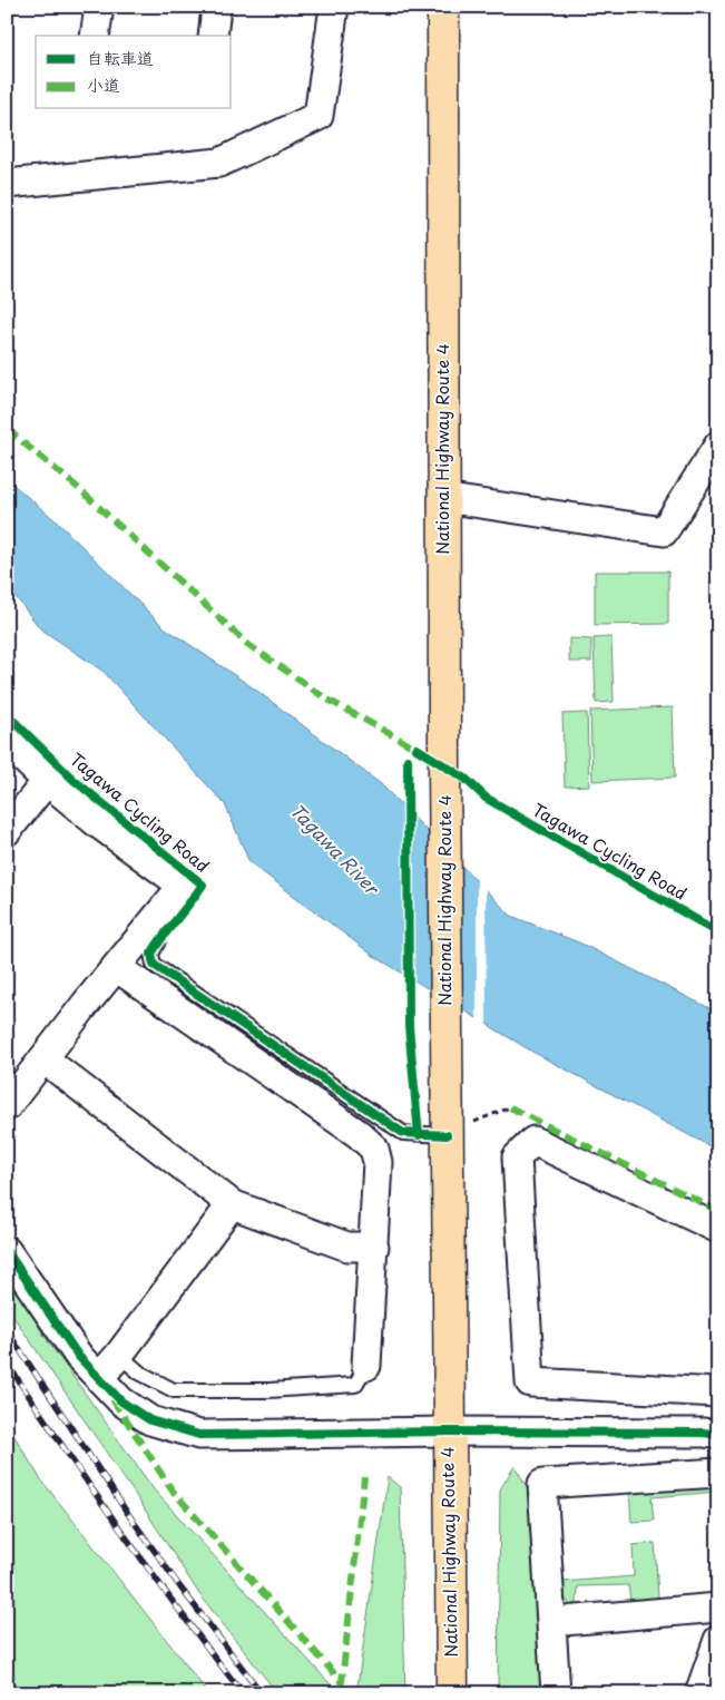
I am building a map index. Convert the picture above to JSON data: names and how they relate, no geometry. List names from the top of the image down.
{
  "streets": {
    "highway": ["National Highway Route 4"],
    "cycle path": ["Tagawa Cycling Road"]
  },
  "water": ["Tagawa River"],
  "legend": ["自転車道", "小道"]
}
